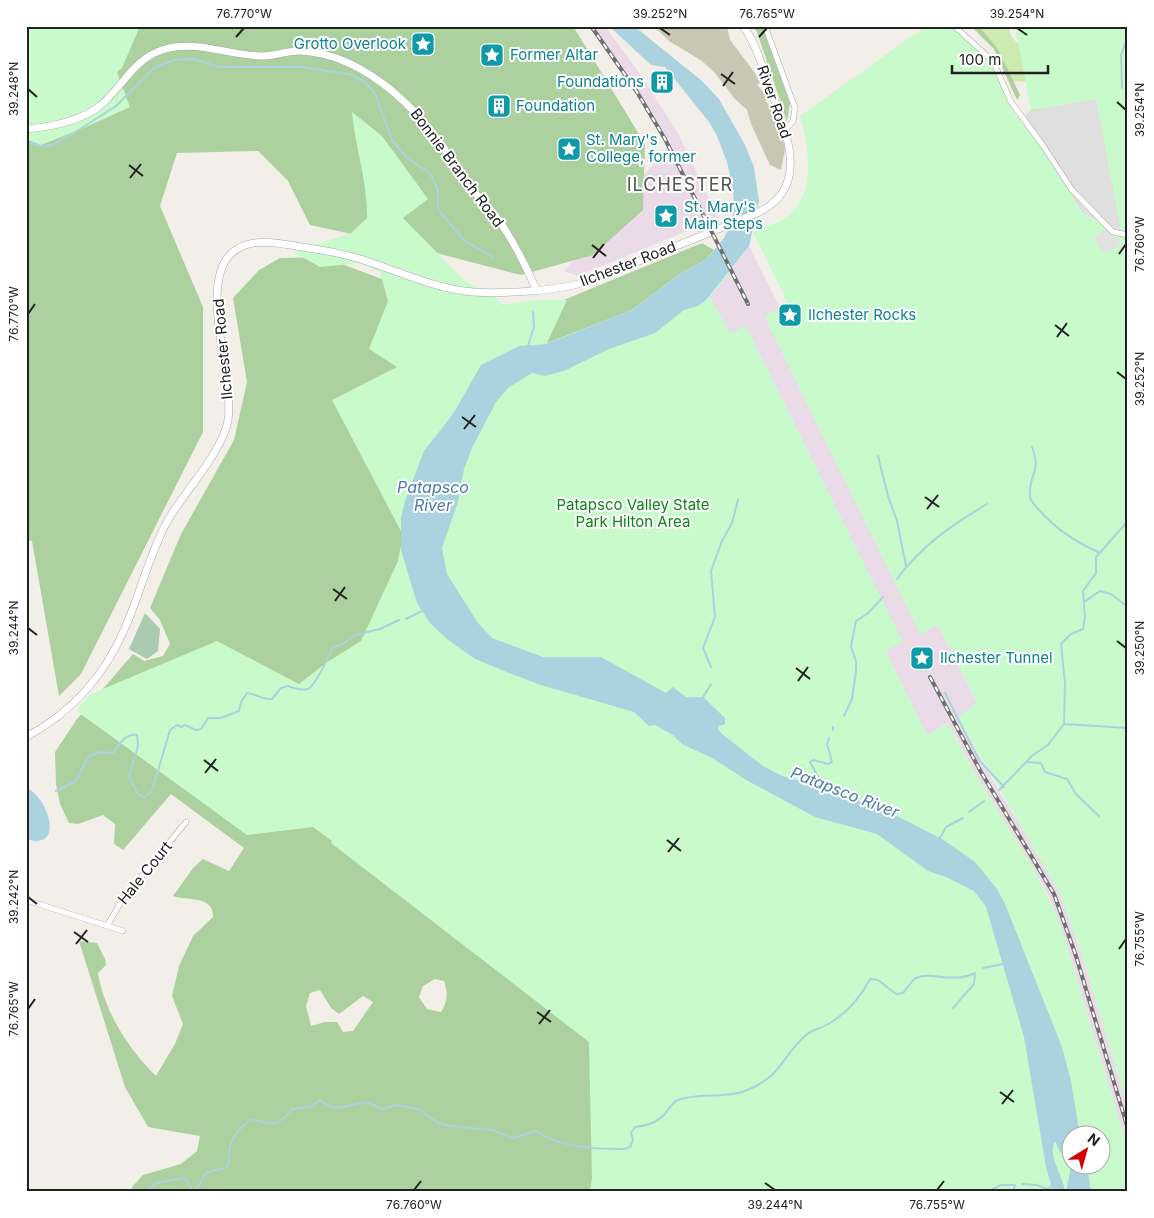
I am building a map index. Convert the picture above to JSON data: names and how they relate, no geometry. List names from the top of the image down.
{
  "streets": {
    "street": [
      "River Road",
      "Bonnie Branch Road",
      "Ilchester Road",
      "Hale Court"
    ]
  },
  "crossings": [
    ["River Road", "Ilchester Road"],
    ["Bonnie Branch Road", "Ilchester Road"]
  ],
  "districts": ["ILCHESTER"],
  "water": ["Patapsco River"],
  "parks": ["Patapsco Valley State Park Hilton Area"],
  "places": {
    "place": [
      "Grotto Overlook",
      "Former Altar",
      "St. Mary's College, former",
      "St. Mary's Main Steps",
      "Ilchester Rocks",
      "Ilchester Tunnel"
    ],
    "building": ["Foundations", "Foundation"]
  },
  "scale_bar": "100 m",
  "north": "top right",
  "coordinates": [
    "76.770°W",
    "39.252°N",
    "76.765°W",
    "39.254°N",
    "39.248°N",
    "76.760°W",
    "39.244°N",
    "39.250°N",
    "39.242°N",
    "76.755°W"
  ]
}
